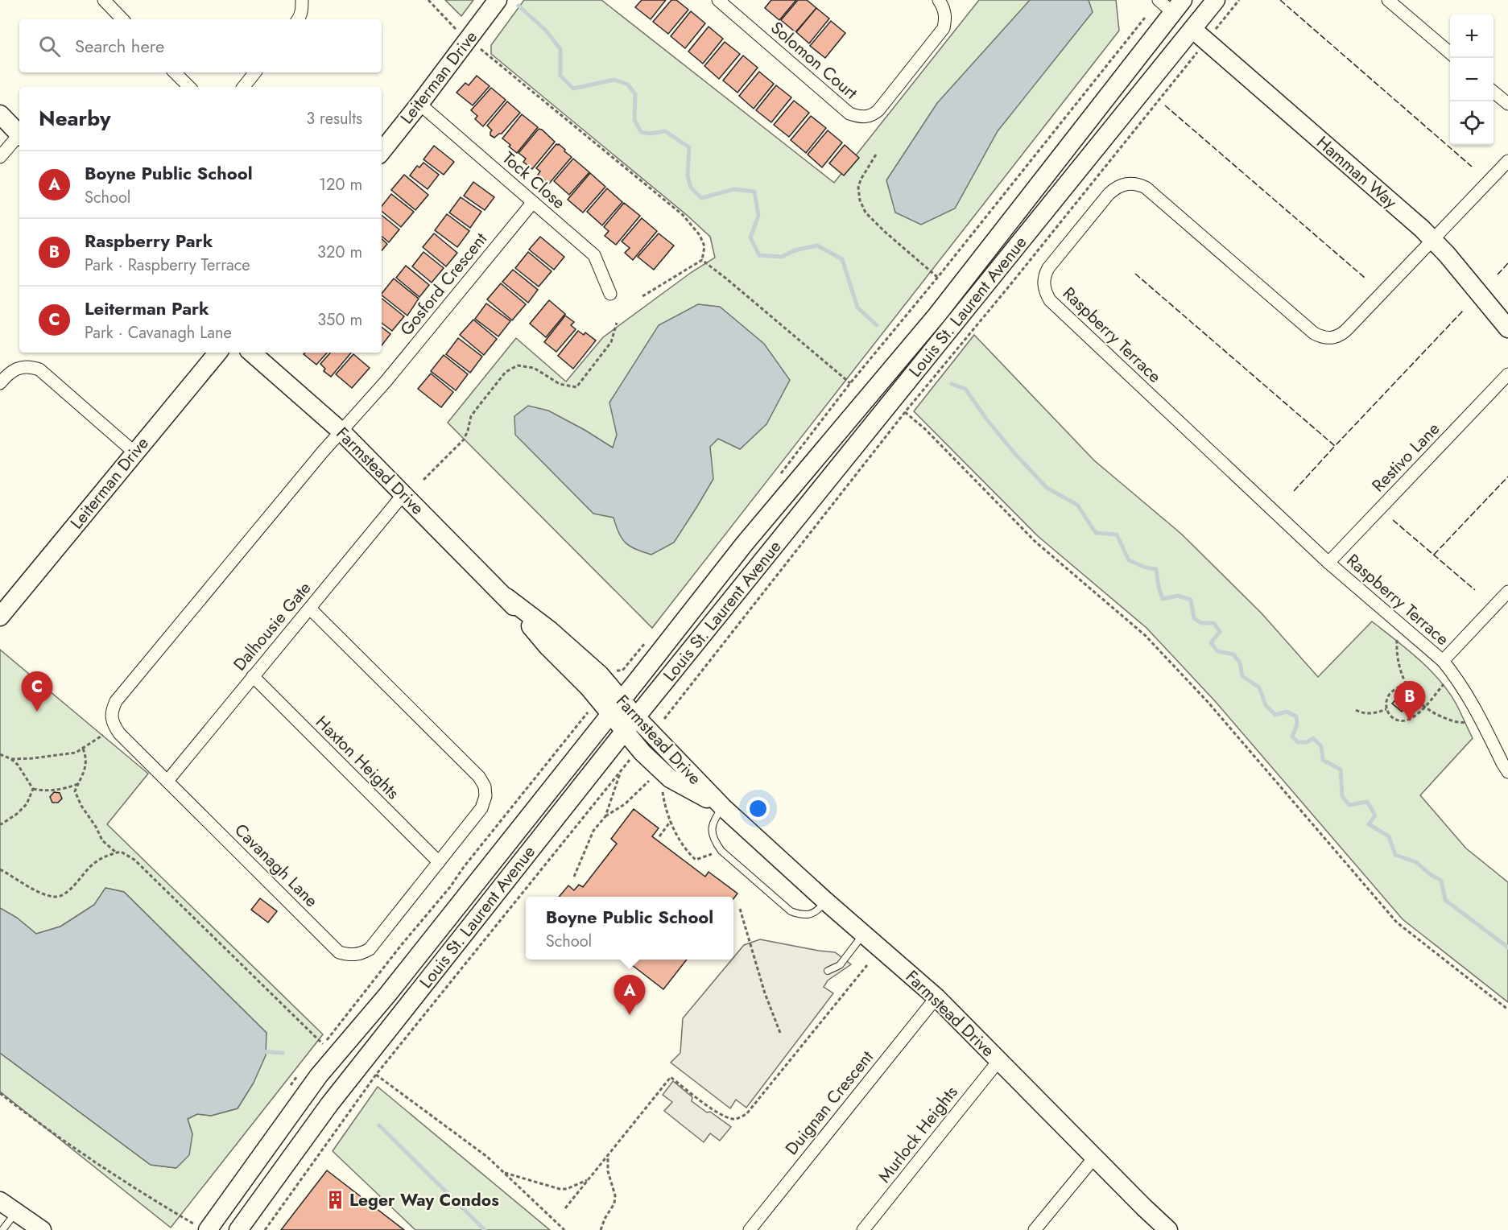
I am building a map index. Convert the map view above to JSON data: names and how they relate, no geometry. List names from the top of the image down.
{
  "streets": {
    "main road": [
      "Leiterman Drive",
      "Hamman Way",
      "Louis St. Laurent Avenue",
      "Farmstead Drive"
    ],
    "street": [
      "Solomon Court",
      "Tock Close",
      "Gosford Crescent",
      "Raspberry Terrace",
      "Restivo Lane",
      "Dalhousie Gate",
      "Haxton Heights",
      "Cavanagh Lane",
      "Duignan Crescent",
      "Murlock Heights"
    ]
  },
  "crossings": [
    ["Leiterman Drive", "Tock Close"],
    ["Hamman Way", "Louis St. Laurent Avenue"],
    ["Hamman Way", "Raspberry Terrace"],
    ["Tock Close", "Gosford Crescent"],
    ["Gosford Crescent", "Farmstead Drive"],
    ["Gosford Crescent", "Cavanagh Lane"],
    ["Louis St. Laurent Avenue", "Farmstead Drive"],
    ["Raspberry Terrace", "Restivo Lane"],
    ["Farmstead Drive", "Dalhousie Gate"],
    ["Farmstead Drive", "Cavanagh Lane"],
    ["Farmstead Drive", "Duignan Crescent"],
    ["Farmstead Drive", "Murlock Heights"],
    ["Dalhousie Gate", "Haxton Heights"],
    ["Dalhousie Gate", "Cavanagh Lane"],
    ["Haxton Heights", "Cavanagh Lane"]
  ],
  "places": {
    "building": ["Leger Way Condos"]
  },
  "page": {
    "map_buttons": ["+", "−"],
    "search": "Search here",
    "heading": ["Nearby", "3 results"],
    "list": [
      {
        "mark": "A",
        "name": "Boyne Public School",
        "note": "School",
        "value": "120 m"
      },
      {
        "mark": "B",
        "name": "Raspberry Park",
        "note": "Park · Raspberry Terrace",
        "value": "320 m"
      },
      {
        "mark": "C",
        "name": "Leiterman Park",
        "note": "Park · Cavanagh Lane",
        "value": "350 m"
      }
    ],
    "pins": ["C", "B", "A"],
    "popup": ["Boyne Public School", "School"]
  }
}
